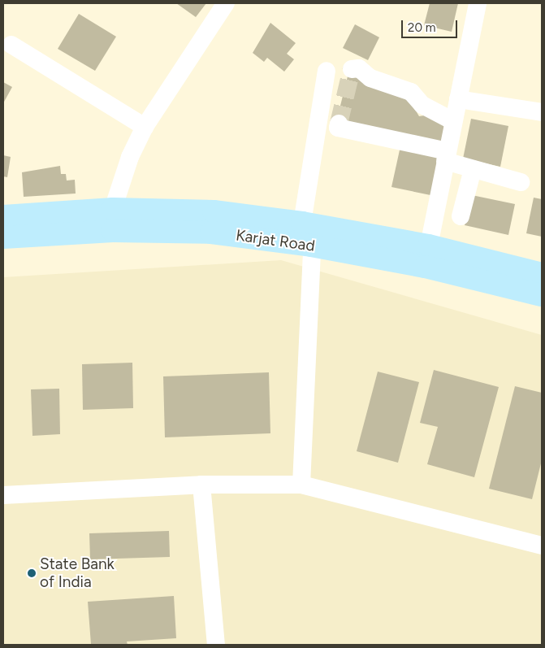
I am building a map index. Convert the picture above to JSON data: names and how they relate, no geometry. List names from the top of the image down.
{
  "streets": {
    "main road": ["Karjat Road"]
  },
  "places": ["State Bank of India"],
  "scale_bar": "20 m"
}
